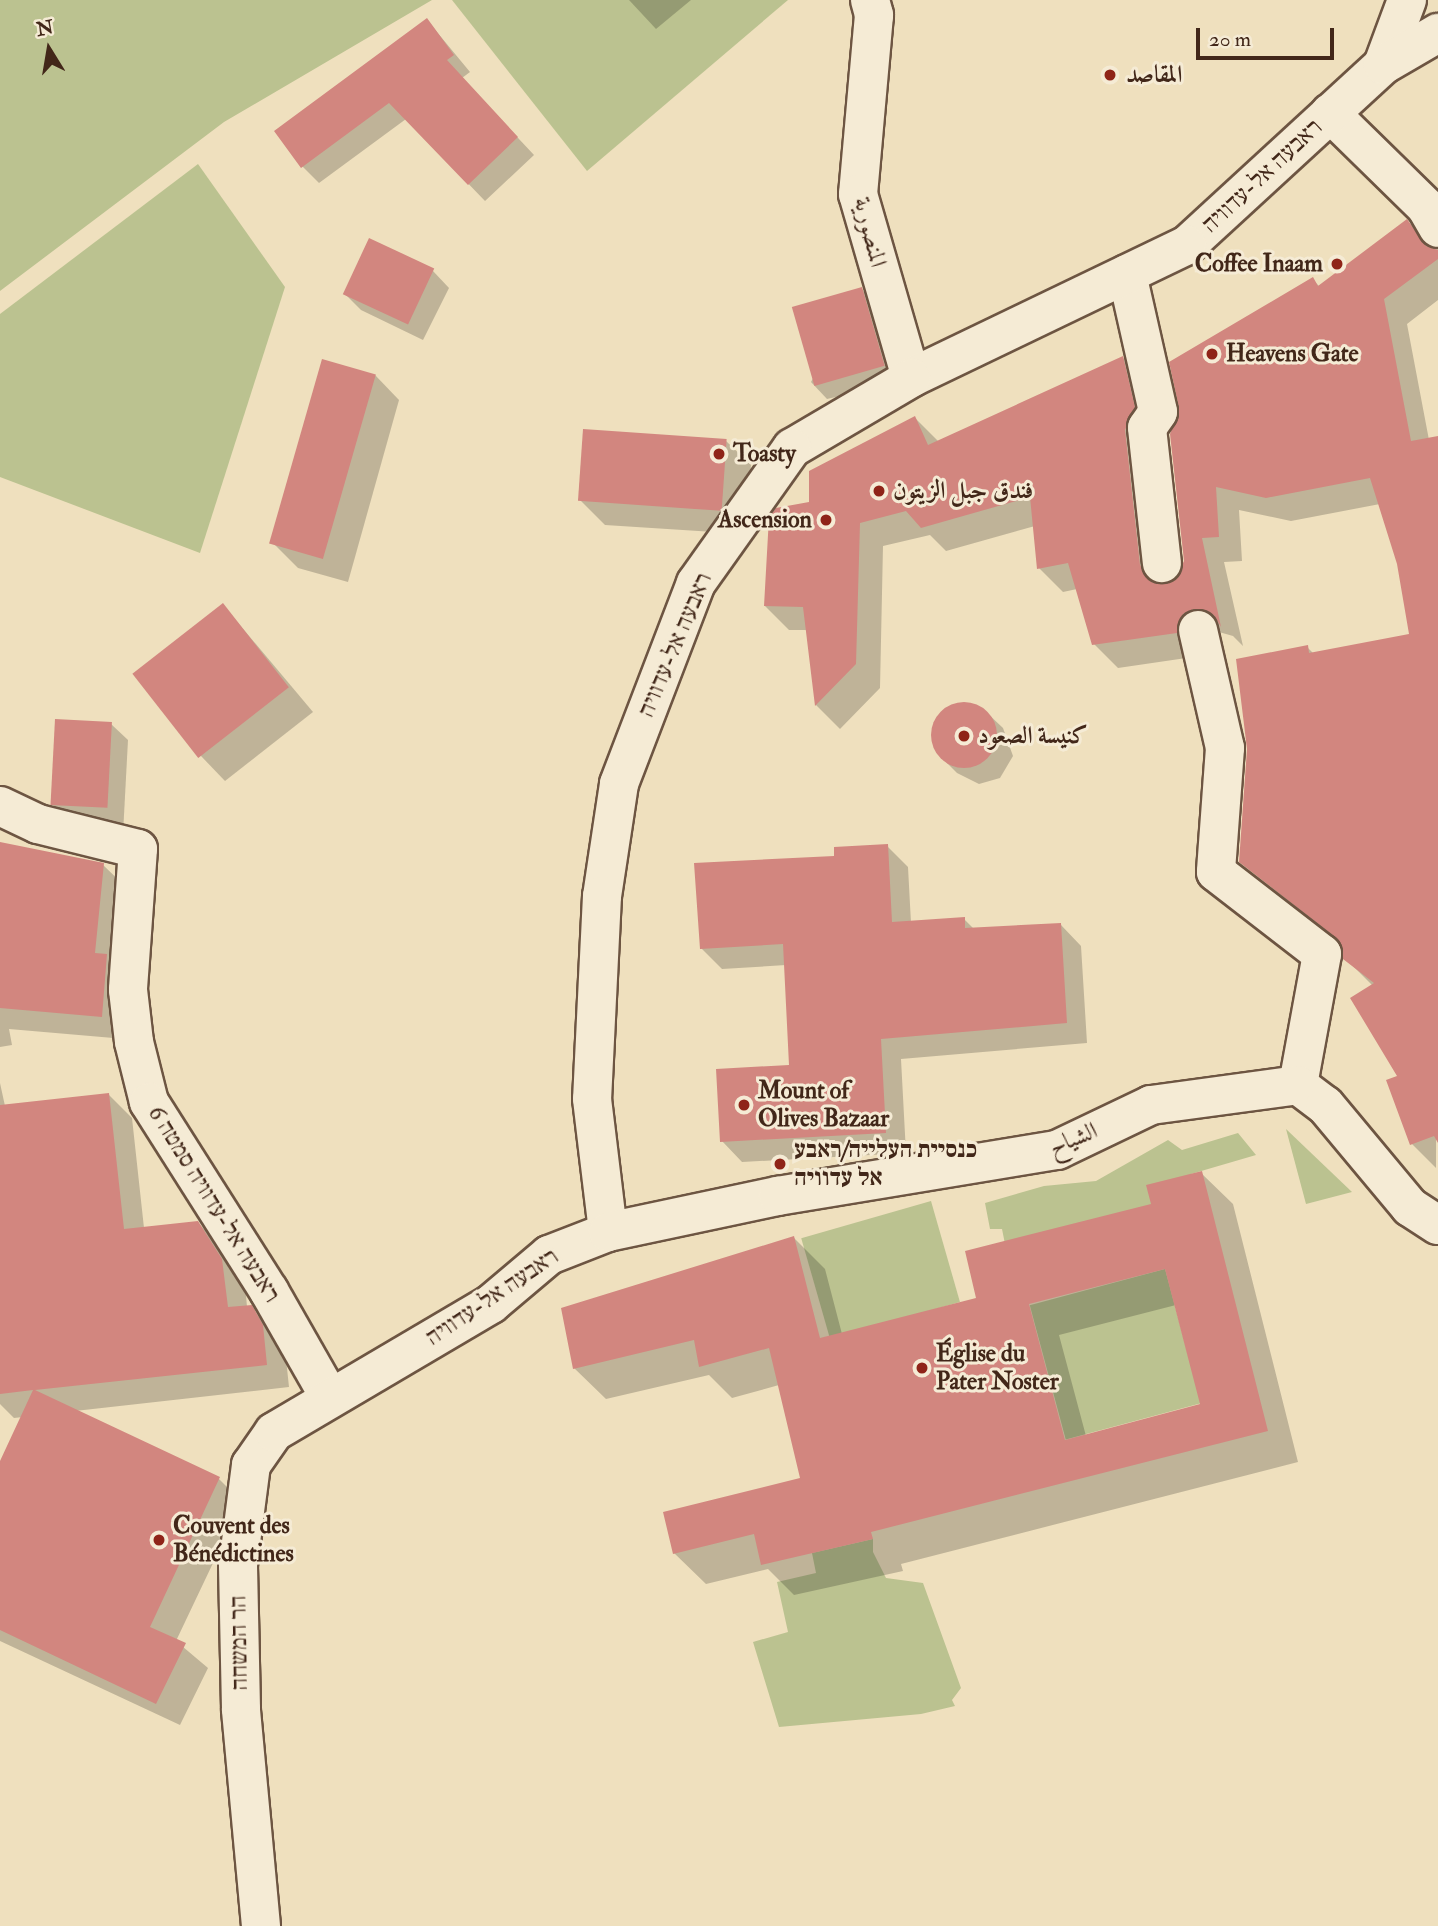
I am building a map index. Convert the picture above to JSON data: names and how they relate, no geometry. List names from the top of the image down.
{
  "streets": {
    "street": [
      "ראבעה אל-עדוויה",
      "المنصورية",
      "الشياح",
      "ראבעה אל-עדוויה סמטה 6",
      "הר המשחה"
    ]
  },
  "crossings": [
    ["ראבעה אל-עדוויה", "المنصورية"],
    ["ראבעה אל-עדוויה", "الشياح"],
    ["ראבעה אל-עדוויה", "ראבעה אל-עדוויה סמטה 6"],
    ["ראבעה אל-עדוויה", "הר המשחה"],
    ["ראבעה אל-עדוויה סמטה 6", "הר המשחה"]
  ],
  "places": [
    "المقاصد",
    "Coffee Inaam",
    "Heavens Gate",
    "Toasty",
    "فندق جبل الزيتون",
    "Ascension",
    "كنيسة الصعود",
    "Mount of Olives Bazaar",
    "כנסיית העלייה/ראבע אל עדוויה",
    "Église du Pater Noster",
    "Couvent des Bénédictines"
  ],
  "scale_bar": "20 m",
  "north": "top"
}
